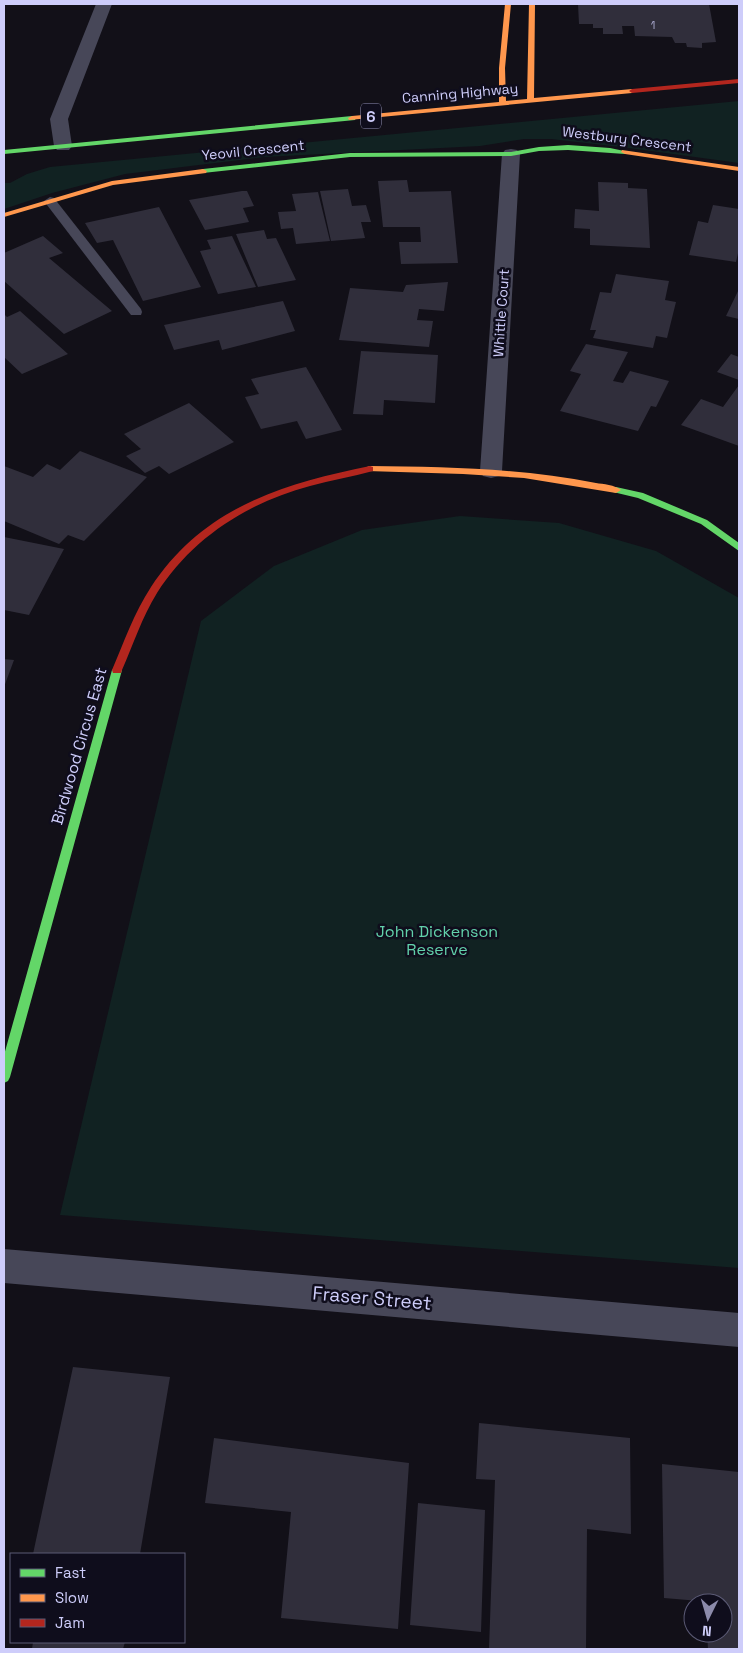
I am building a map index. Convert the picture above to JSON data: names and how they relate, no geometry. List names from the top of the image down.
{
  "streets": {
    "main road": [
      "Canning Highway",
      "6",
      "Westbury Crescent",
      "Yeovil Crescent",
      "Birdwood Circus East"
    ],
    "street": ["Whittle Court", "Fraser Street"]
  },
  "crossings": [
    ["Westbury Crescent", "Yeovil Crescent"],
    ["Westbury Crescent", "Whittle Court"],
    ["Yeovil Crescent", "Whittle Court"],
    ["Whittle Court", "Birdwood Circus East"]
  ],
  "parks": ["John Dickenson Reserve"],
  "house_numbers": ["1"],
  "legend": ["Fast", "Slow", "Jam"],
  "north": "bottom"
}
